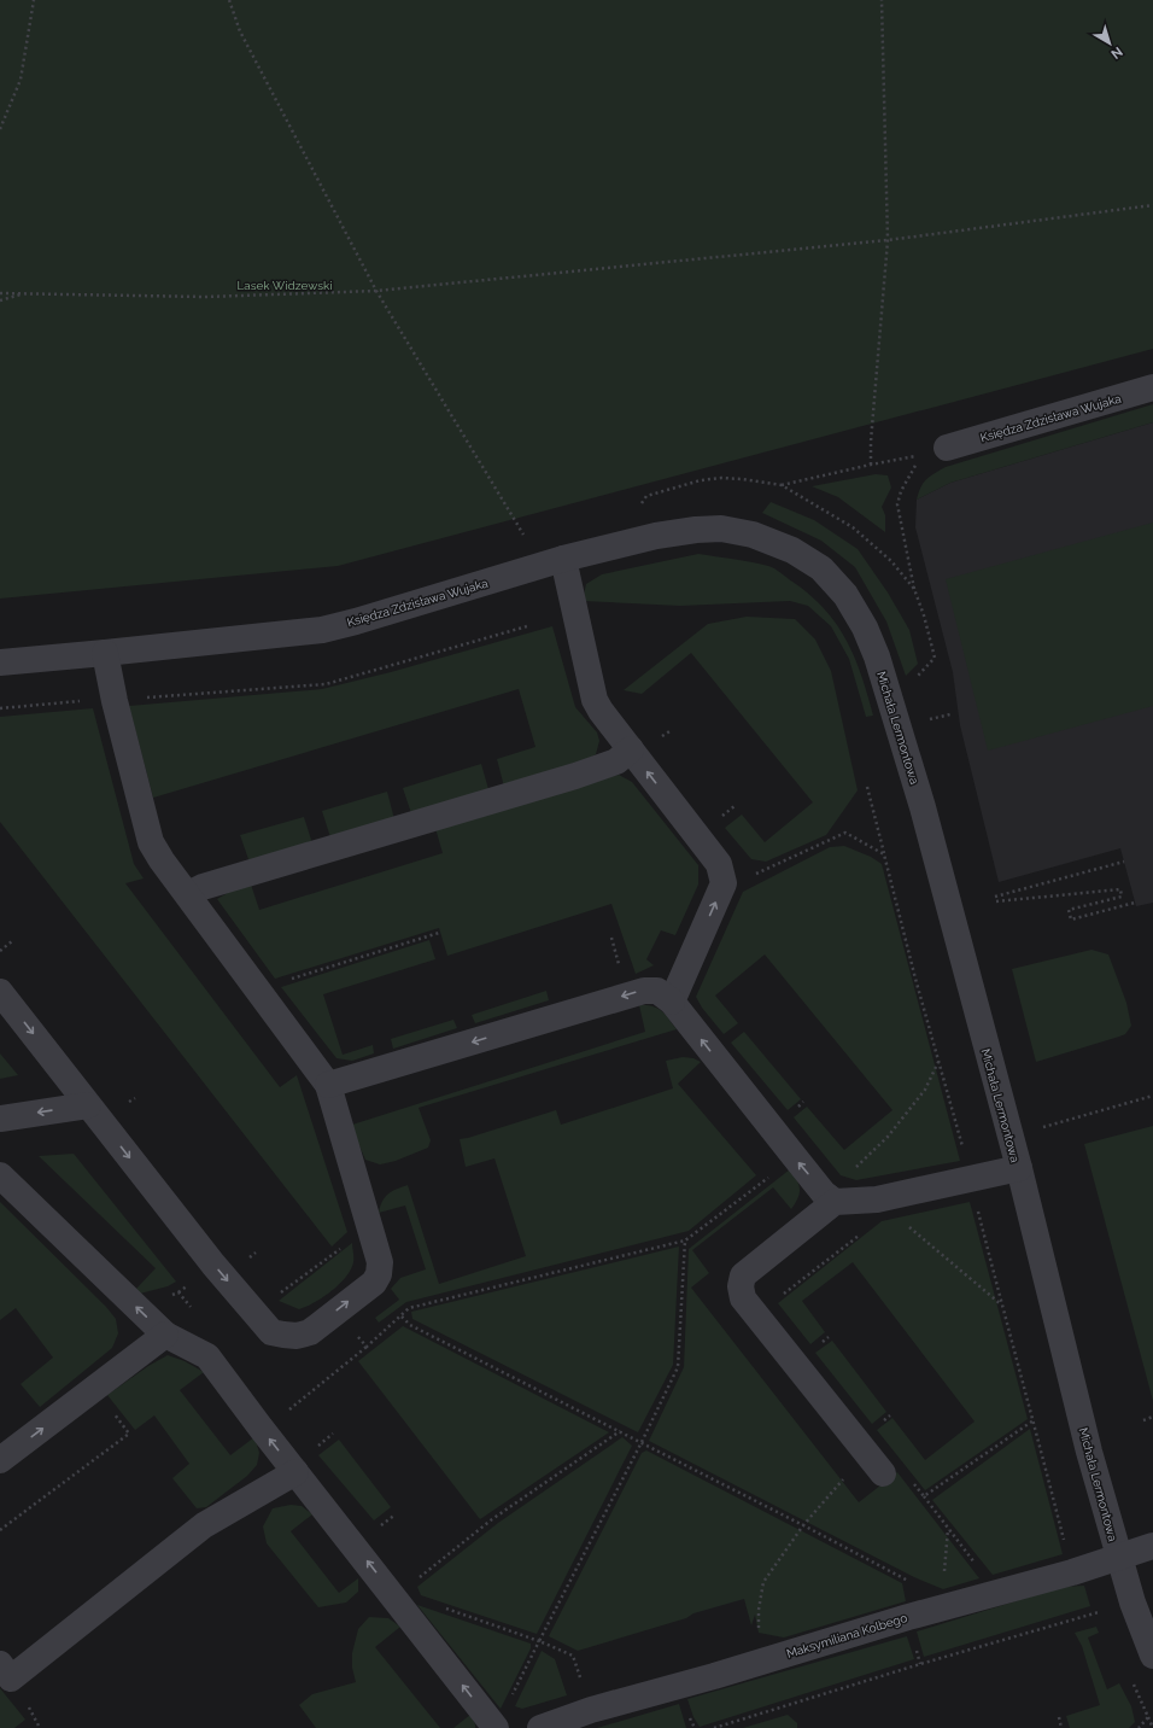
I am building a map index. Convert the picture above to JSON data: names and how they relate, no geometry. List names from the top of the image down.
{
  "streets": {
    "street": ["Księdza Zdzisława Wujaka", "Michała Lermontowa", "Maksymiliana Kolbego"]
  },
  "crossings": [
    ["Księdza Zdzisława Wujaka", "Michała Lermontowa"],
    ["Michała Lermontowa", "Maksymiliana Kolbego"]
  ],
  "parks": ["Lasek Widzewski"],
  "north": "bottom right"
}
